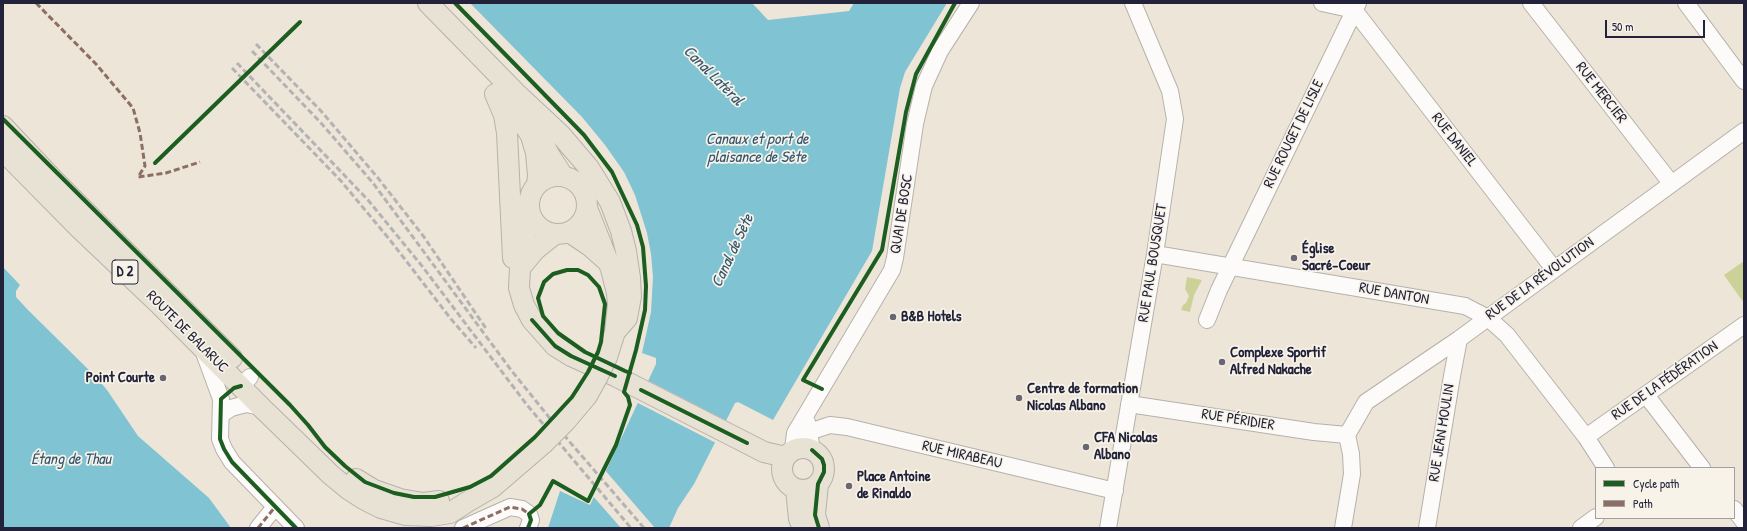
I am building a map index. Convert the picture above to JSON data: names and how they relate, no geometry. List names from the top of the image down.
{
  "streets": {
    "main road": ["D 2", "ROUTE DE BALARUC"],
    "street": [
      "RUE MERCIER",
      "RUE ROUGET DE LISLE",
      "RUE DANIEL",
      "QUAI DE BOSC",
      "RUE PAUL BOUSQUET",
      "RUE DE LA RÉVOLUTION",
      "RUE DANTON",
      "RUE DE LA FÉDÉRATION",
      "RUE PÉRIDIER",
      "RUE JEAN MOULIN",
      "RUE MIRABEAU"
    ]
  },
  "crossings": [
    ["RUE MERCIER", "RUE DE LA RÉVOLUTION"],
    ["RUE ROUGET DE LISLE", "RUE DANIEL"],
    ["RUE ROUGET DE LISLE", "RUE DANTON"],
    ["RUE DANIEL", "RUE DE LA RÉVOLUTION"],
    ["QUAI DE BOSC", "RUE MIRABEAU"],
    ["RUE PAUL BOUSQUET", "RUE DANTON"],
    ["RUE PAUL BOUSQUET", "RUE PÉRIDIER"],
    ["RUE PAUL BOUSQUET", "RUE MIRABEAU"],
    ["D 2", "ROUTE DE BALARUC"],
    ["RUE DE LA RÉVOLUTION", "RUE DANTON"],
    ["RUE DE LA RÉVOLUTION", "RUE PÉRIDIER"],
    ["RUE DE LA RÉVOLUTION", "RUE JEAN MOULIN"],
    ["RUE DANTON", "RUE DE LA FÉDÉRATION"]
  ],
  "water": [
    "Canal Latéral",
    "Canaux et port de plaisance de Sète",
    "Canal de Sète",
    "Étang de Thau"
  ],
  "places": [
    "Église Sacré-Coeur",
    "B&B Hotels",
    "Complexe Sportif Alfred Nakache",
    "Point Courte",
    "Centre de formation Nicolas Albano",
    "CFA Nicolas Albano",
    "Place Antoine de Rinaldo"
  ],
  "legend": ["Cycle path", "Path"],
  "scale_bar": "50 m"
}
